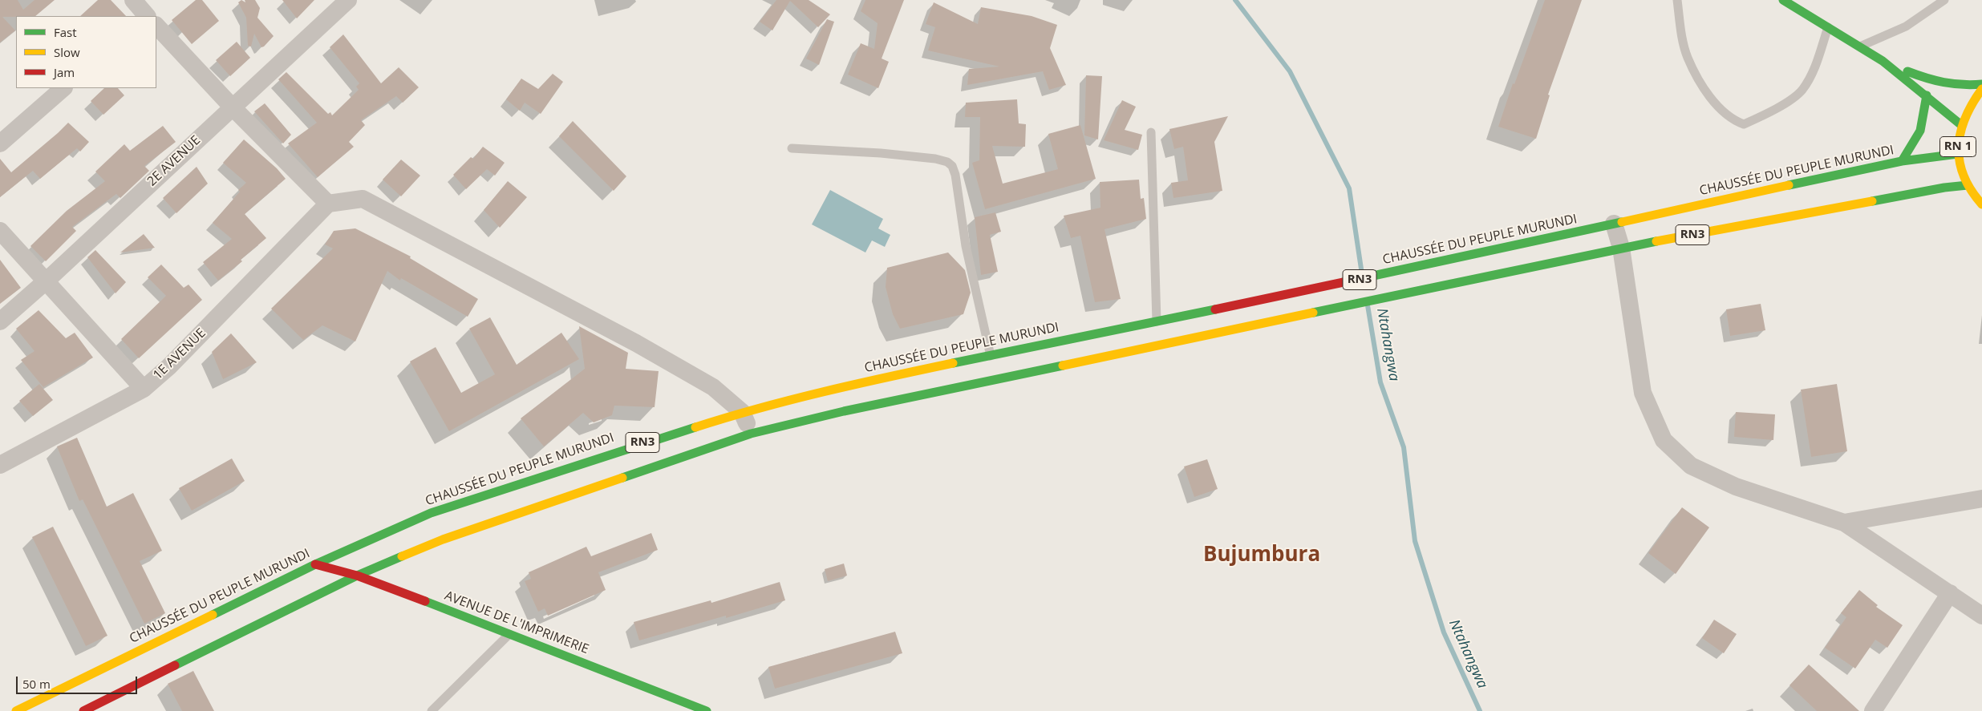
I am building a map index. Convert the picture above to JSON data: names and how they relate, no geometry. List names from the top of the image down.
{
  "streets": {
    "main road": [
      "RN 1",
      "CHAUSSÉE DU PEUPLE MURUNDI",
      "RN3",
      "AVENUE DE L'IMPRIMERIE"
    ],
    "street": ["2E AVENUE", "1E AVENUE"]
  },
  "crossings": [
    ["RN 1", "CHAUSSÉE DU PEUPLE MURUNDI"],
    ["RN 1", "RN3"],
    ["CHAUSSÉE DU PEUPLE MURUNDI", "AVENUE DE L'IMPRIMERIE"],
    ["RN3", "AVENUE DE L'IMPRIMERIE"]
  ],
  "districts": ["Bujumbura"],
  "water": ["Ntahangwa"],
  "legend": ["Fast", "Slow", "Jam"],
  "scale_bar": "50 m"
}
